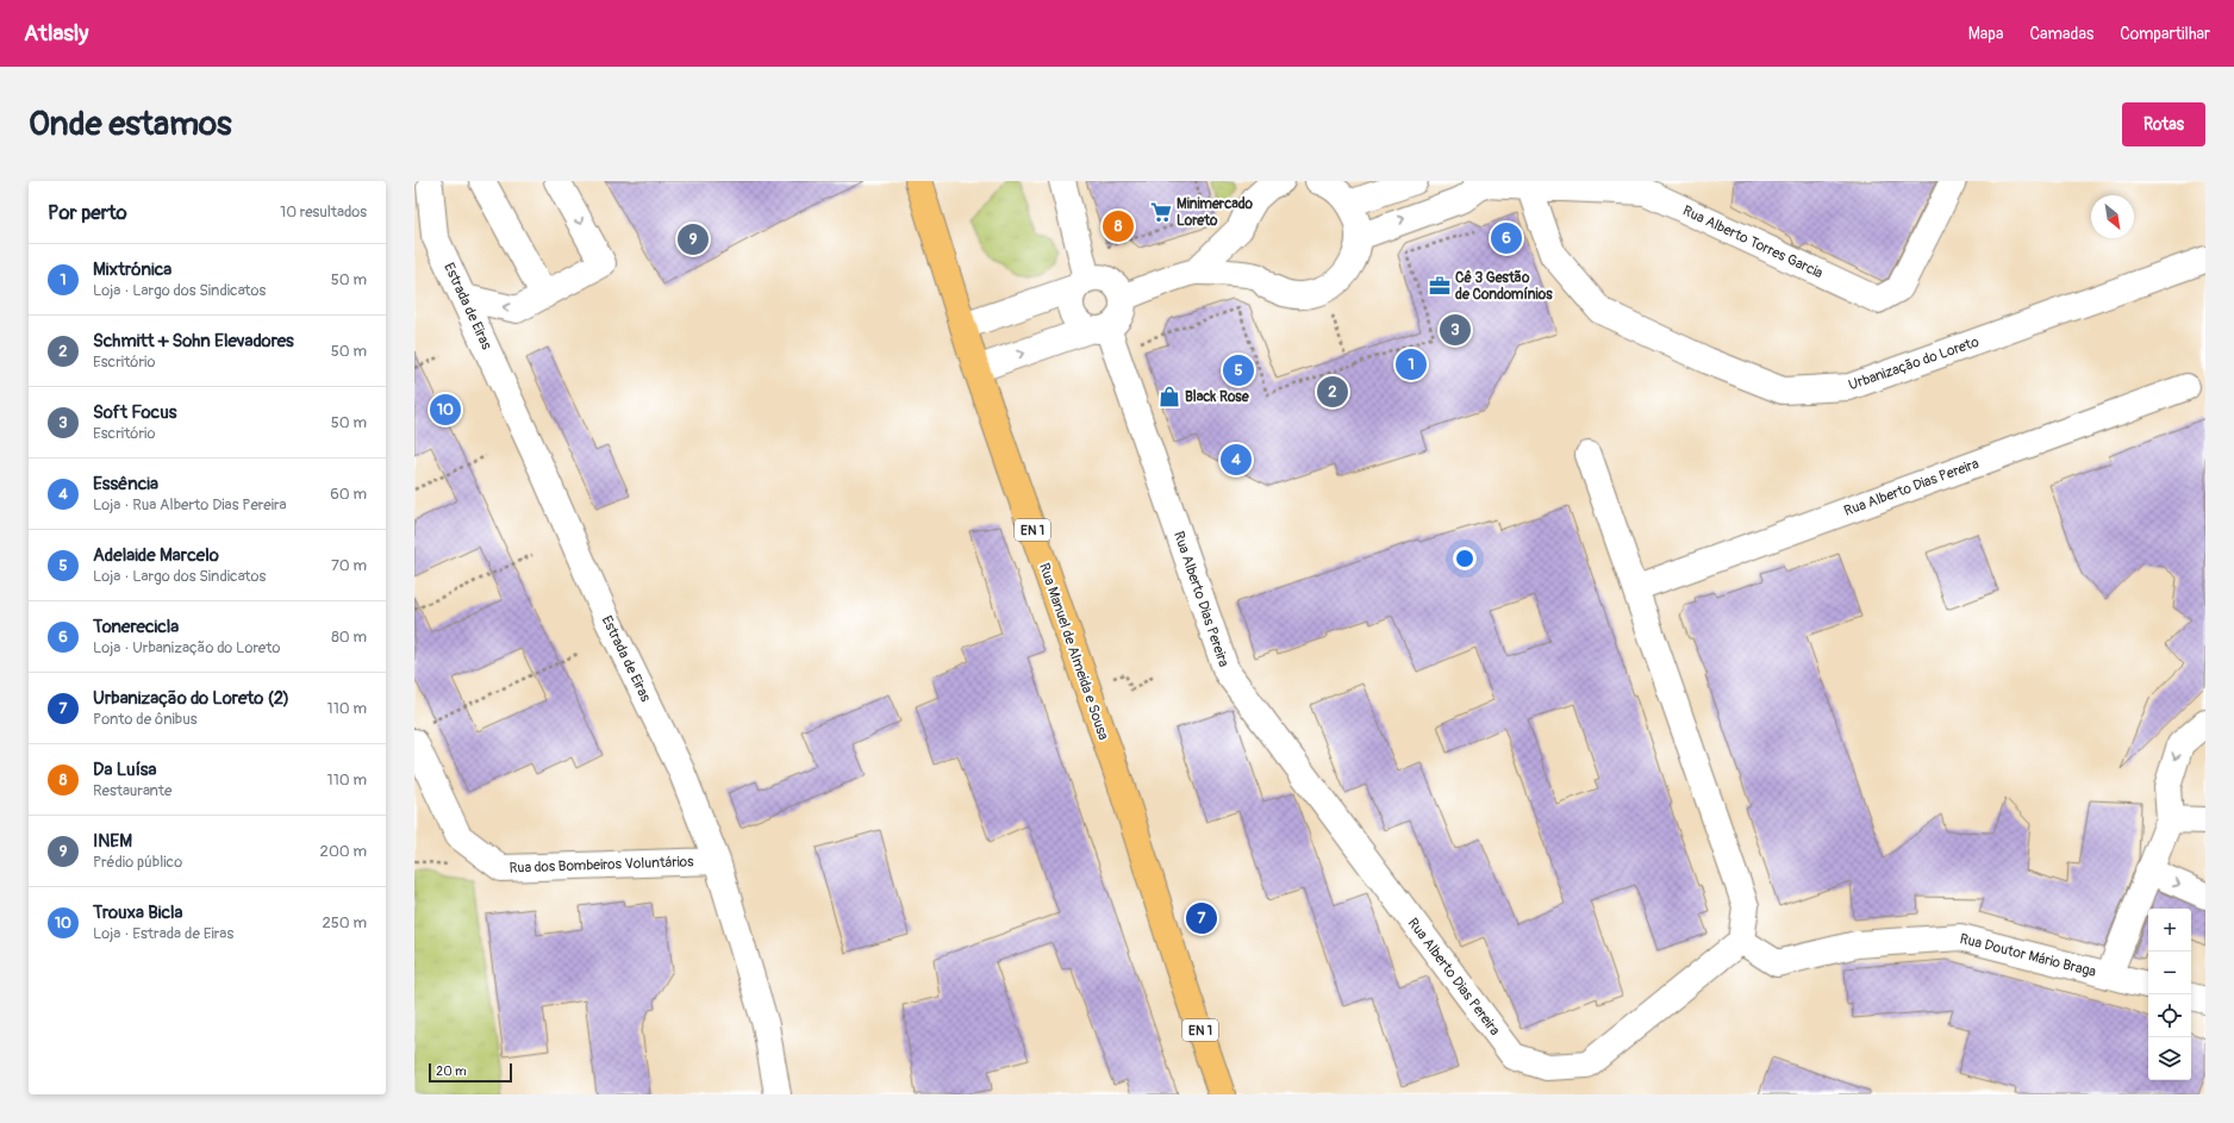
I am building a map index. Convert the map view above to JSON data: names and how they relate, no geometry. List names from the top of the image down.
{
  "streets": {
    "main road": ["EN 1", "Rua Manuel de Almeida e Sousa"],
    "street": [
      "Rua Alberto Torres Garcia",
      "Estrada de Eiras",
      "Urbanização do Loreto",
      "Rua Alberto Dias Pereira",
      "Rua dos Bombeiros Voluntários",
      "Rua Doutor Mário Braga"
    ]
  },
  "crossings": [
    ["Rua Alberto Torres Garcia", "Urbanização do Loreto"],
    ["Estrada de Eiras", "Rua dos Bombeiros Voluntários"],
    ["Rua Alberto Dias Pereira", "Rua Doutor Mário Braga"]
  ],
  "places": {
    "supermarket": ["Minimercado Loreto"],
    "office": ["Cê 3 Gestão de Condomínios"],
    "shop": ["Black Rose"]
  },
  "scale_bar": "20 m",
  "north": "bottom right",
  "page": {
    "header": "Atlasly",
    "nav": ["Mapa", "Camadas", "Compartilhar"],
    "buttons": "Rotas",
    "title": "Onde estamos",
    "heading": ["Por perto", "10 resultados"],
    "pins": [
      "8",
      "6",
      "9",
      "3",
      "1",
      "5",
      "2",
      "10",
      "4",
      "7"
    ],
    "list": [
      {
        "mark": "1",
        "name": "Mixtrónica",
        "note": "Loja · Largo dos Sindicatos",
        "value": "50 m"
      },
      {
        "mark": "2",
        "name": "Schmitt + Sohn Elevadores",
        "note": "Escritório",
        "value": "50 m"
      },
      {
        "mark": "3",
        "name": "Soft Focus",
        "note": "Escritório",
        "value": "50 m"
      },
      {
        "mark": "4",
        "name": "Essência",
        "note": "Loja · Rua Alberto Dias Pereira",
        "value": "60 m"
      },
      {
        "mark": "5",
        "name": "Adelaide Marcelo",
        "note": "Loja · Largo dos Sindicatos",
        "value": "70 m"
      },
      {
        "mark": "6",
        "name": "Tonerecicla",
        "note": "Loja · Urbanização do Loreto",
        "value": "80 m"
      },
      {
        "mark": "7",
        "name": "Urbanização do Loreto (2)",
        "note": "Ponto de ônibus",
        "value": "110 m"
      },
      {
        "mark": "8",
        "name": "Da Luísa",
        "note": "Restaurante",
        "value": "110 m"
      },
      {
        "mark": "9",
        "name": "INEM",
        "note": "Prédio público",
        "value": "200 m"
      },
      {
        "mark": "10",
        "name": "Trouxa Bicla",
        "note": "Loja · Estrada de Eiras",
        "value": "250 m"
      }
    ],
    "map_buttons": ["+", "−"],
    "scale": "20 m"
  }
}
